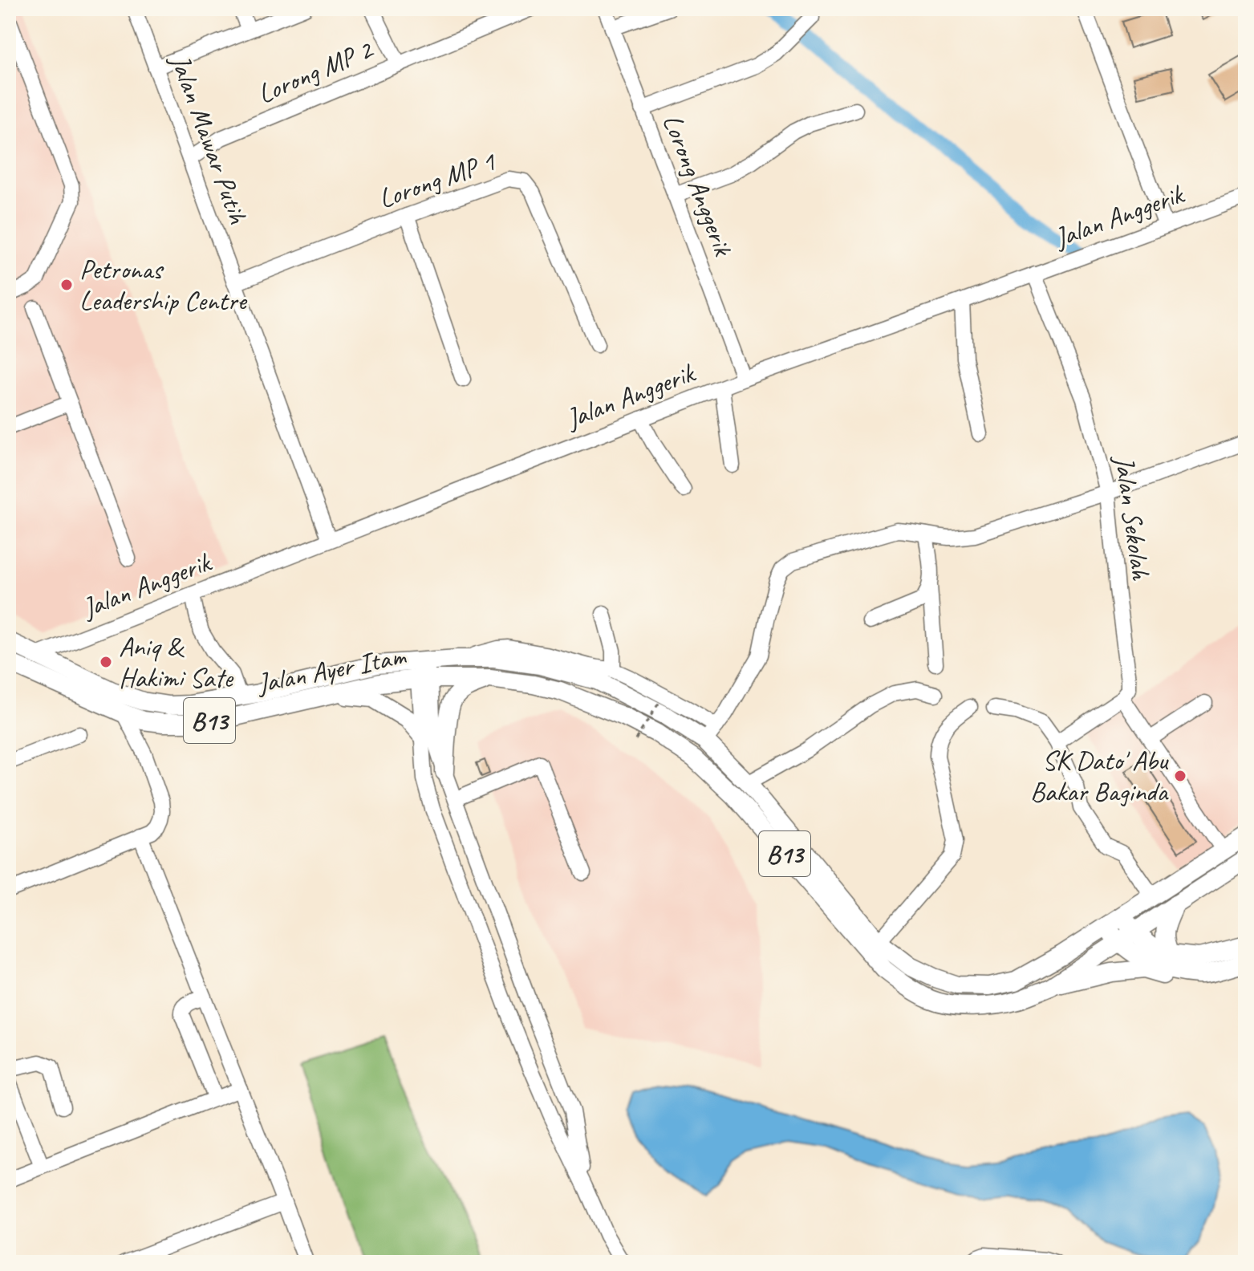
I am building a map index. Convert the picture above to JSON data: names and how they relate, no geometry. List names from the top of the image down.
{
  "streets": {
    "main road": ["Jalan Ayer Itam", "B13"],
    "street": [
      "Lorong MP 2",
      "Jalan Mawar Putih",
      "Lorong MP 1",
      "Lorong Anggerik",
      "Jalan Anggerik",
      "Jalan Sekolah"
    ]
  },
  "crossings": [
    ["Lorong MP 2", "Jalan Mawar Putih"],
    ["Jalan Mawar Putih", "Lorong MP 1"],
    ["Jalan Mawar Putih", "Jalan Anggerik"],
    ["Lorong Anggerik", "Jalan Anggerik"],
    ["Jalan Anggerik", "Jalan Sekolah"],
    ["Jalan Anggerik", "Jalan Ayer Itam"],
    ["Jalan Ayer Itam", "B13"]
  ],
  "places": ["Petronas Leadership Centre", "Aniq & Hakimi Sate", "SK Dato' Abu Bakar Baginda"]
}
